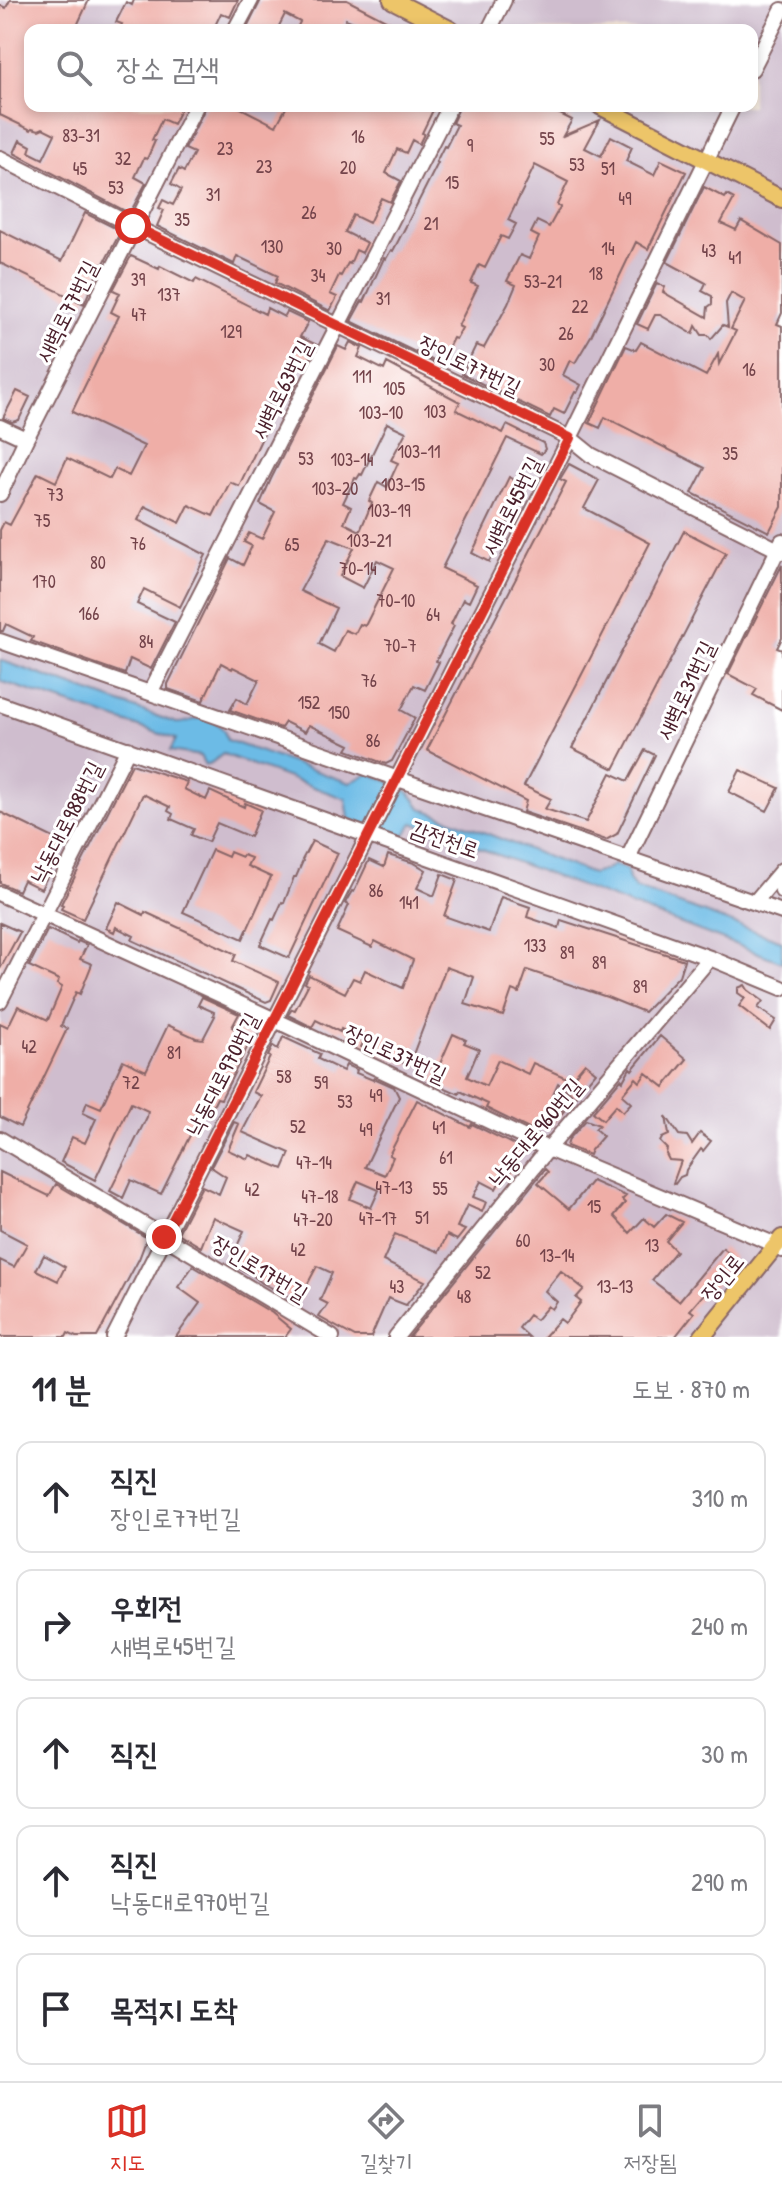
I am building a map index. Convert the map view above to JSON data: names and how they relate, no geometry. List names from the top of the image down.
{
  "streets": {
    "main road": ["장인로"],
    "street": [
      "새벽로77번길",
      "장인로77번길",
      "새벽로63번길",
      "새벽로45번길",
      "새벽로31번길",
      "낙동대로988번길",
      "감전천로",
      "장인로37번길",
      "낙동대로970번길",
      "낙동대로960번길",
      "장인로17번길"
    ]
  },
  "crossings": [
    ["새벽로77번길", "장인로77번길"],
    ["장인로77번길", "새벽로63번길"],
    ["장인로77번길", "새벽로45번길"],
    ["장인로77번길", "새벽로31번길"],
    ["새벽로63번길", "감전천로"],
    ["새벽로45번길", "감전천로"],
    ["새벽로45번길", "낙동대로970번길"],
    ["새벽로31번길", "감전천로"],
    ["낙동대로988번길", "감전천로"],
    ["낙동대로988번길", "장인로37번길"],
    ["감전천로", "낙동대로970번길"],
    ["감전천로", "낙동대로960번길"],
    ["장인로37번길", "낙동대로970번길"],
    ["장인로37번길", "낙동대로960번길"],
    ["장인로37번길", "장인로"],
    ["낙동대로970번길", "장인로17번길"]
  ],
  "house_numbers": [
    "83-31",
    "16",
    "55",
    "9",
    "23",
    "32",
    "53",
    "23",
    "20",
    "45",
    "51",
    "15",
    "53",
    "31",
    "49",
    "26",
    "35",
    "21",
    "130",
    "30",
    "14",
    "43",
    "41",
    "18",
    "34",
    "39",
    "53-21",
    "137",
    "31",
    "22",
    "47",
    "129",
    "26",
    "30",
    "16",
    "111",
    "105",
    "103",
    "103-10",
    "103-11",
    "35",
    "53",
    "103-14",
    "103-15",
    "103-20",
    "73",
    "103-19",
    "75",
    "103-21",
    "76",
    "65",
    "80",
    "70-14",
    "170",
    "70-10",
    "166",
    "64",
    "84",
    "70-7",
    "76",
    "152",
    "150",
    "86",
    "86",
    "141",
    "133",
    "89",
    "89",
    "89",
    "42",
    "81",
    "58",
    "72",
    "59",
    "49",
    "53",
    "52",
    "41",
    "49",
    "61",
    "47-14",
    "47-13",
    "55",
    "42",
    "47-18",
    "15",
    "51",
    "47-17",
    "47-20",
    "60",
    "13",
    "42",
    "13-14",
    "52",
    "43",
    "13-13",
    "48"
  ],
  "page": {
    "search": "장소 검색",
    "heading": ["11 분", "도보 · 870 m"],
    "list": [
      ["직진", "장인로77번길", "310 m"],
      ["우회전", "새벽로45번길", "240 m"],
      ["직진", "30 m"],
      ["직진", "낙동대로970번길", "290 m"],
      "목적지 도착"
    ],
    "nav": ["지도", "길찾기", "저장됨"]
  }
}
